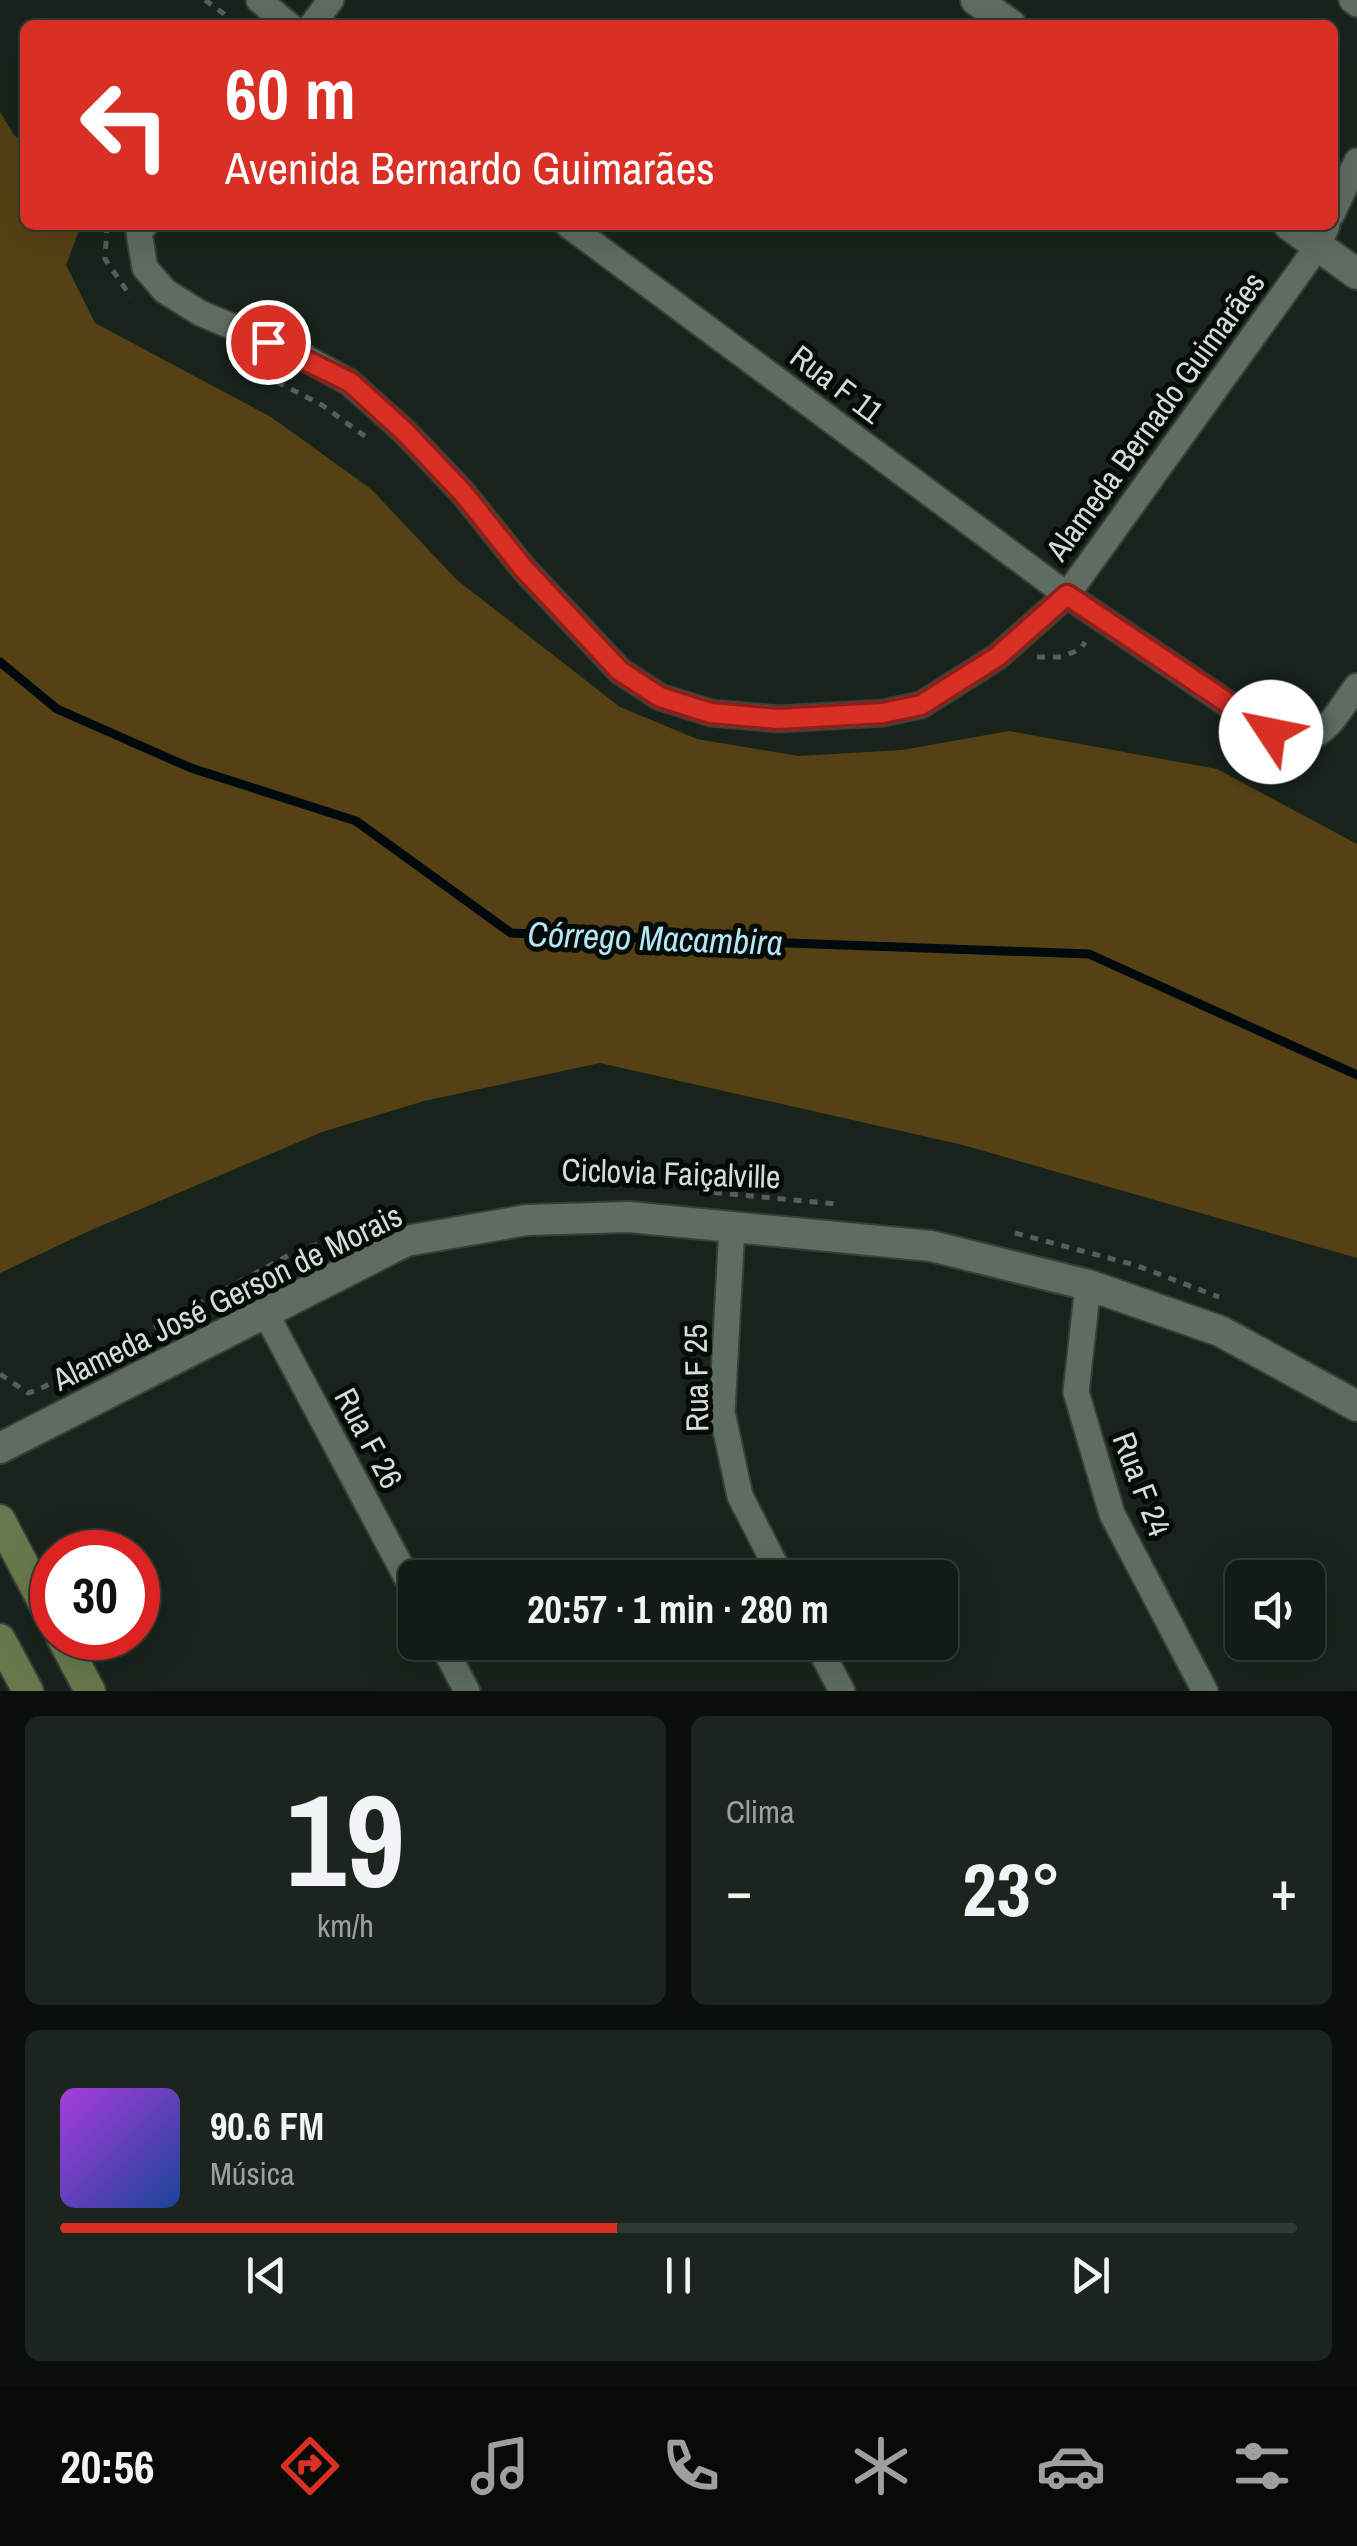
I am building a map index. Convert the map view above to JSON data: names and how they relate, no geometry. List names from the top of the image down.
{
  "streets": {
    "street": [
      "Rua F 11",
      "Alameda Bernado Guimarães",
      "Alameda José Gerson de Morais",
      "Rua F 25",
      "Rua F 26",
      "Rua F 24"
    ],
    "path": ["Ciclovia Faiçalville"]
  },
  "crossings": [
    ["Rua F 11", "Alameda Bernado Guimarães"],
    ["Alameda José Gerson de Morais", "Rua F 25"],
    ["Alameda José Gerson de Morais", "Rua F 26"],
    ["Alameda José Gerson de Morais", "Rua F 24"]
  ],
  "water": ["Córrego Macambira"],
  "page": {
    "turn": ["60 m", "Avenida Bernardo Guimarães"],
    "limit": "30",
    "trip": "20:57 · 1 min · 280 m",
    "tile": [
      ["19", "km/h"],
      "Clima"
    ],
    "heat": ["−", "23°", "+"],
    "song": ["90.6 FM", "Música"],
    "tabs": "20:56"
  }
}
